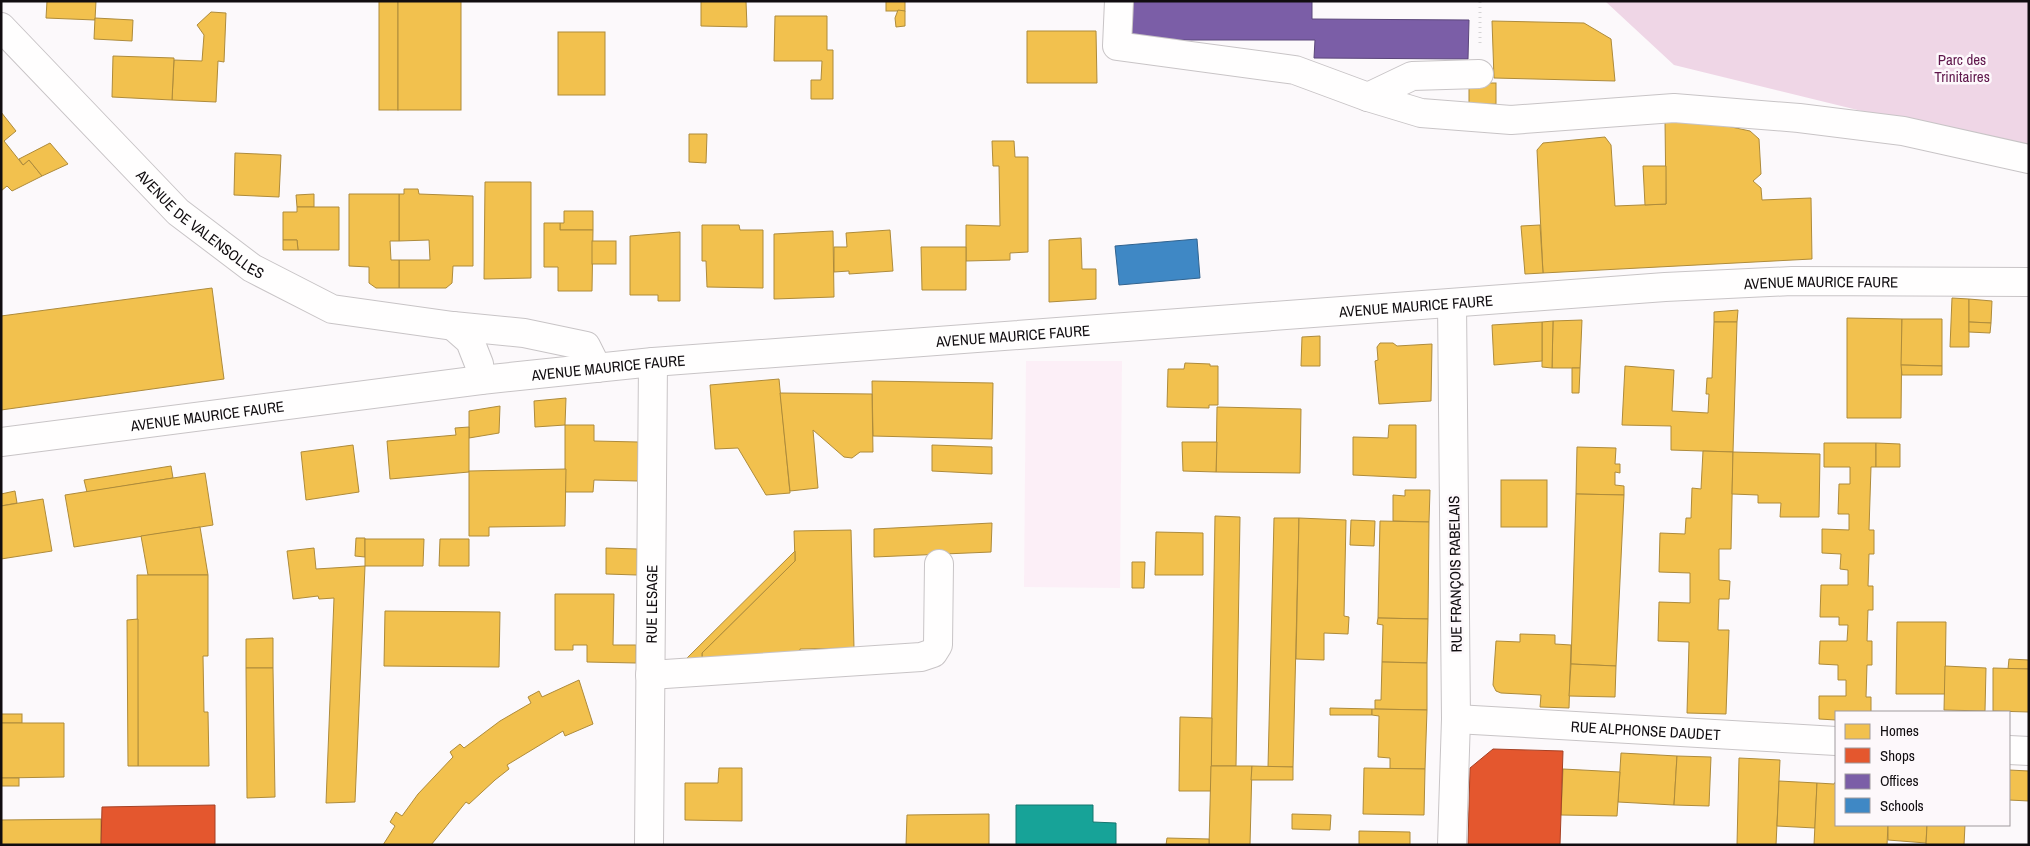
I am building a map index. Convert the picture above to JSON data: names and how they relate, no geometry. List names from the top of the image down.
{
  "streets": {
    "street": [
      "AVENUE DE VALENSOLLES",
      "AVENUE MAURICE FAURE",
      "RUE FRANÇOIS RABELAIS",
      "RUE LESAGE",
      "RUE ALPHONSE DAUDET"
    ]
  },
  "crossings": [
    ["AVENUE DE VALENSOLLES", "AVENUE MAURICE FAURE"],
    ["AVENUE MAURICE FAURE", "RUE FRANÇOIS RABELAIS"],
    ["AVENUE MAURICE FAURE", "RUE LESAGE"],
    ["RUE FRANÇOIS RABELAIS", "RUE ALPHONSE DAUDET"]
  ],
  "parks": ["Parc des Trinitaires"],
  "legend": [
    "Homes",
    "Shops",
    "Offices",
    "Schools"
  ]
}
